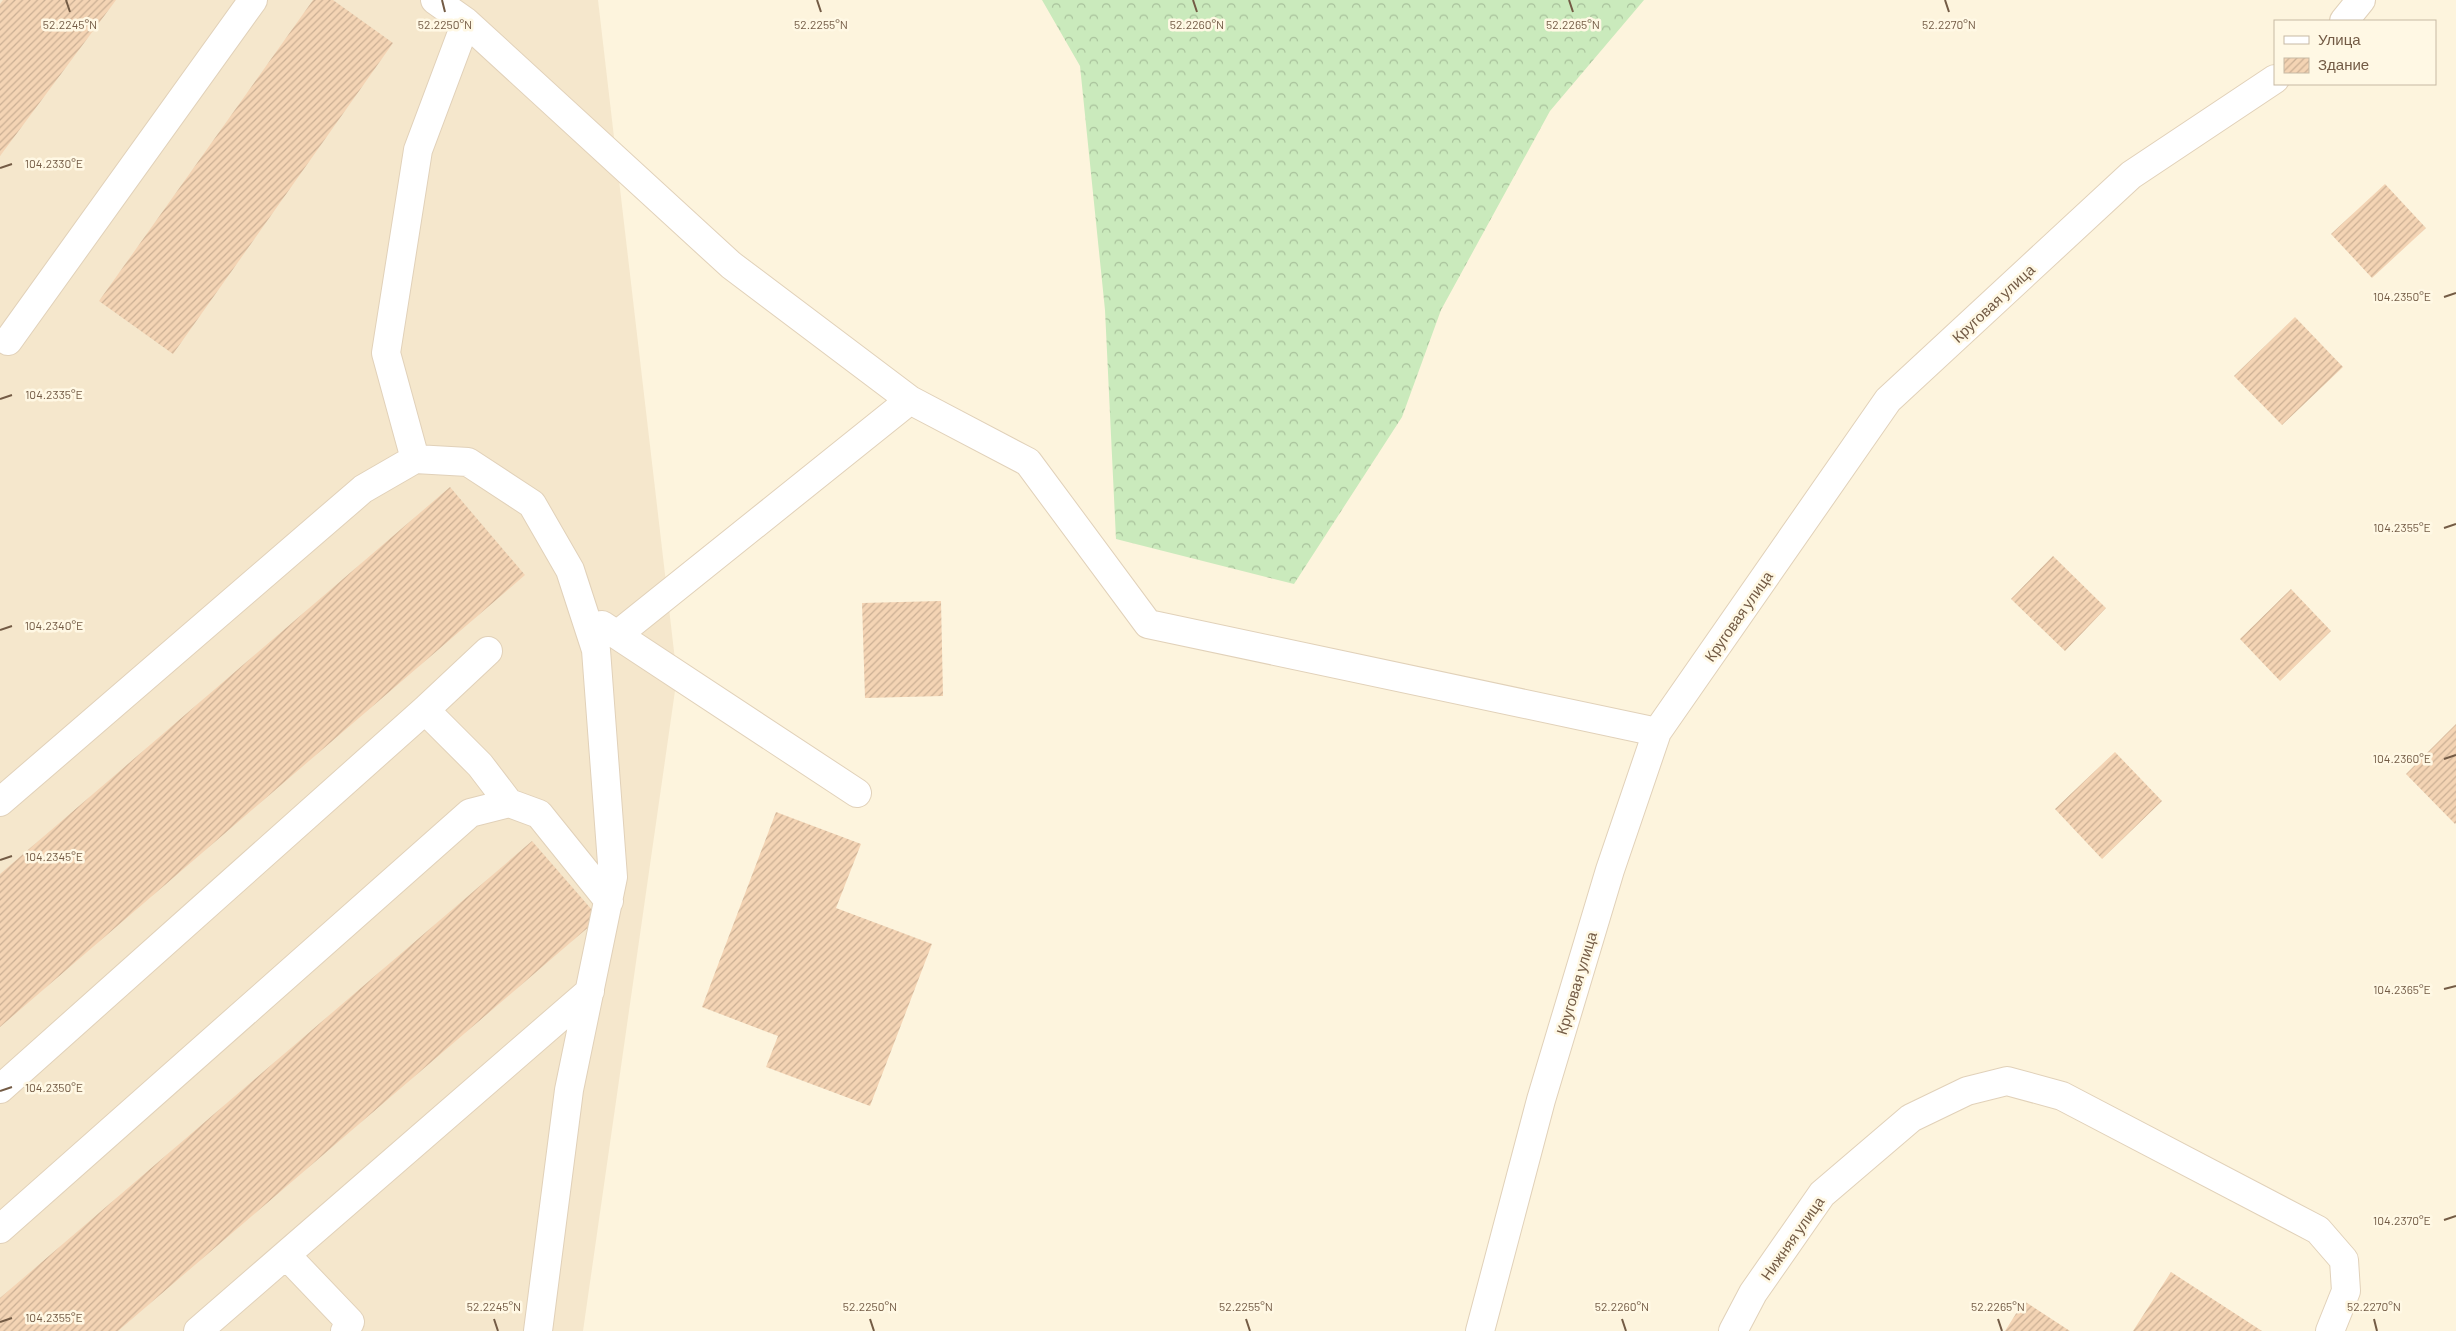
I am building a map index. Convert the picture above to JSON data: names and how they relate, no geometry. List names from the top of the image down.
{
  "streets": {
    "street": ["Круговая улица", "Нижняя улица"]
  },
  "legend": ["Улица", "Здание"],
  "coordinates": [
    "52.2245°N",
    "52.2250°N",
    "52.2255°N",
    "52.2260°N",
    "52.2265°N",
    "52.2270°N",
    "104.2330°E",
    "104.2350°E",
    "104.2335°E",
    "104.2355°E",
    "104.2340°E",
    "104.2360°E",
    "104.2345°E",
    "104.2365°E",
    "104.2370°E"
  ]
}
